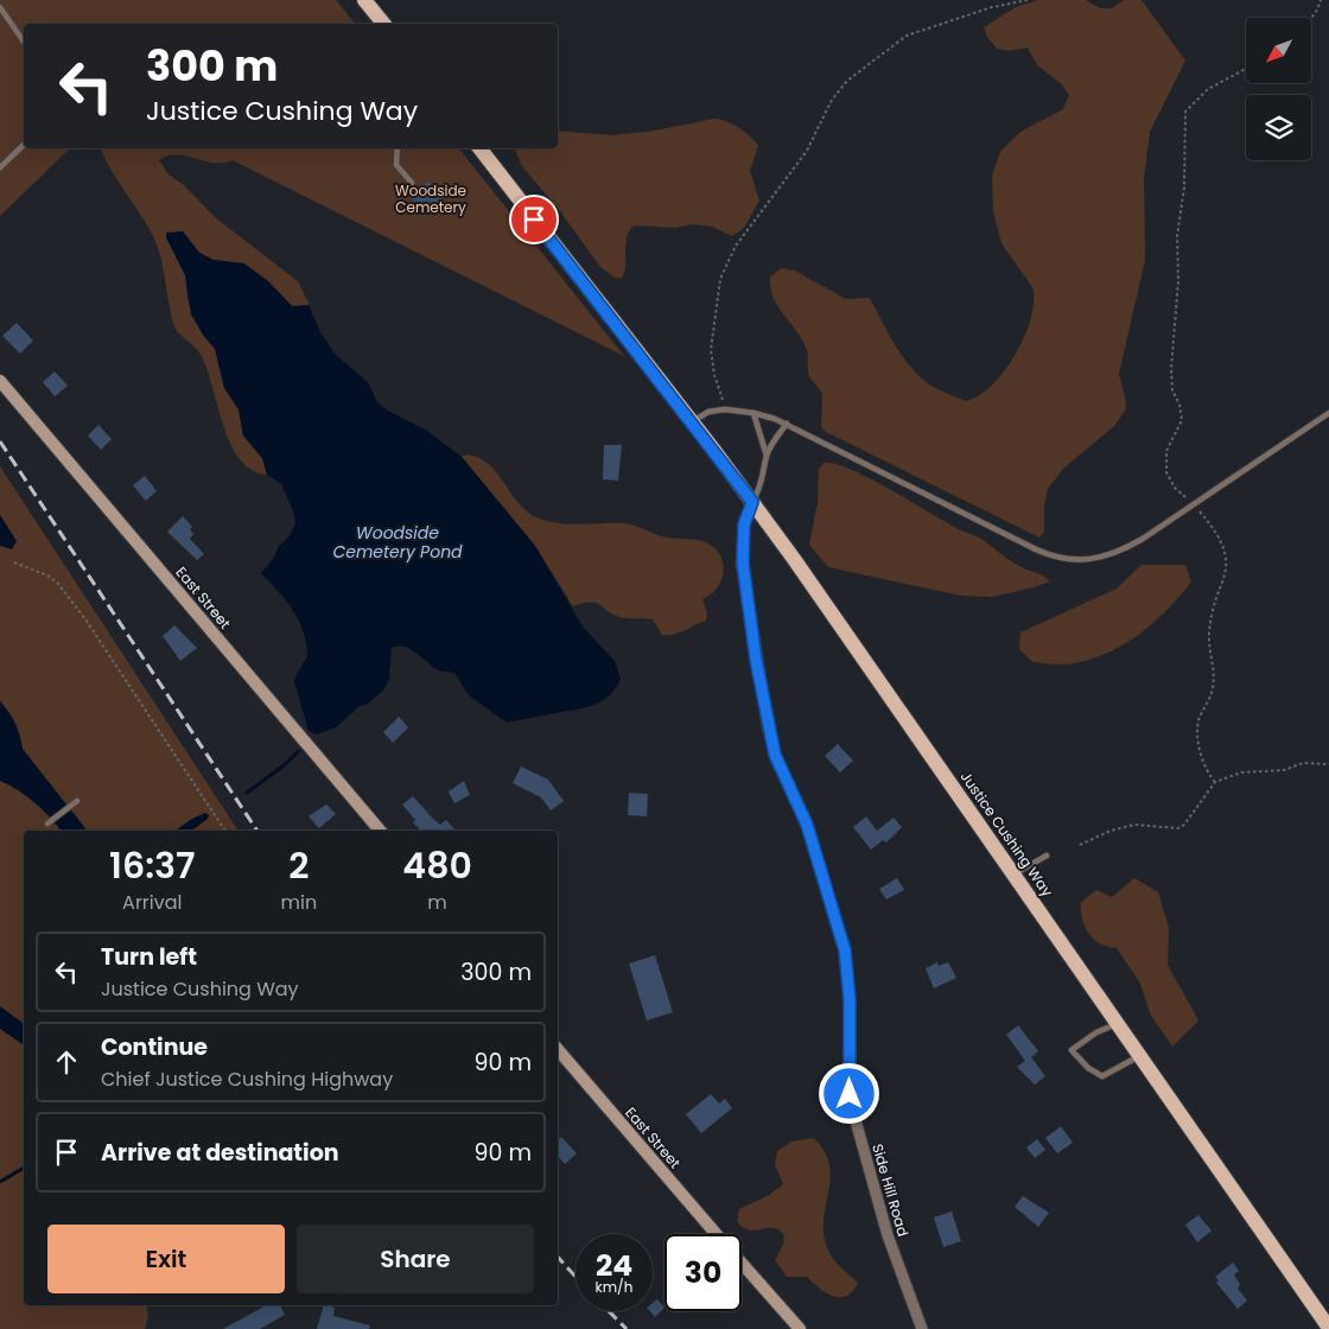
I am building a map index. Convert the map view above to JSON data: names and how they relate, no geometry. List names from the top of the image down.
{
  "streets": {
    "main road": ["East Street", "Justice Cushing Way"],
    "street": ["Side Hill Road"]
  },
  "crossings": [
    ["Justice Cushing Way", "Side Hill Road"]
  ],
  "water": ["Woodside Cemetery Pond"],
  "parks": ["Woodside Cemetery"],
  "north": "bottom left",
  "page": {
    "turn": ["300 m", "Justice Cushing Way"],
    "eta": [
      "16:37",
      "Arrival",
      "2",
      "min",
      "480",
      "m"
    ],
    "list": [
      {
        "name": "Turn left",
        "note": "Justice Cushing Way",
        "value": "300 m"
      },
      {
        "name": "Continue",
        "note": "Chief Justice Cushing Highway",
        "value": "90 m"
      },
      {
        "name": "Arrive at destination",
        "value": "90 m"
      }
    ],
    "buttons": ["Exit", "Share"],
    "speed": "24 km/h",
    "limit": "30"
  }
}
